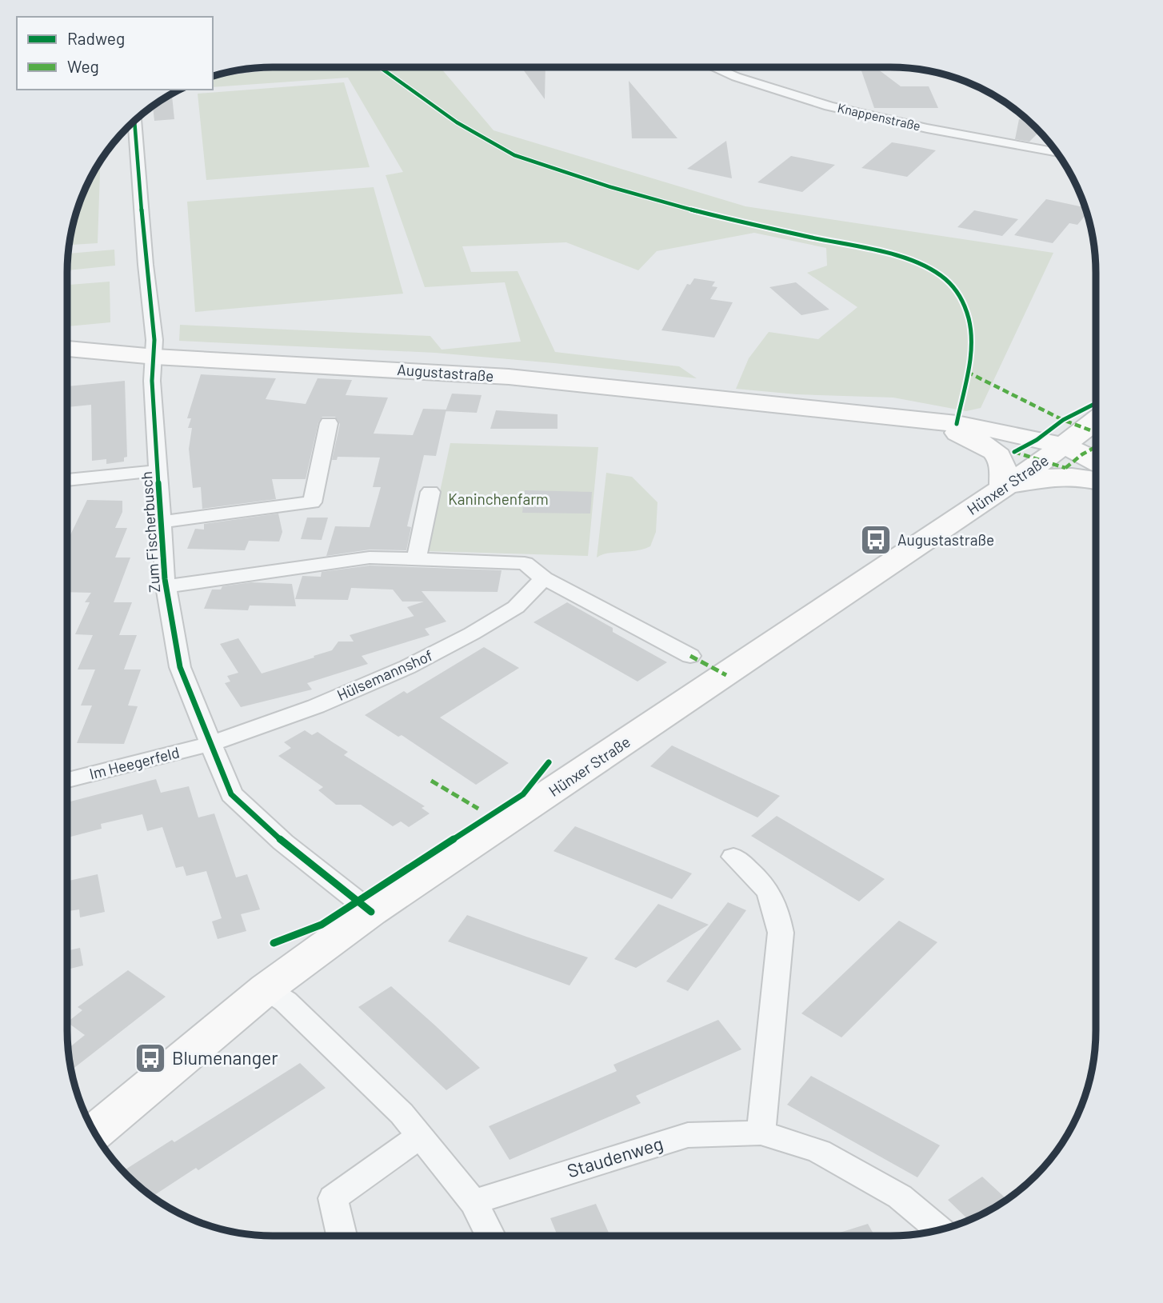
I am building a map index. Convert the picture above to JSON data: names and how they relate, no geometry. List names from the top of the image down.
{
  "streets": {
    "main road": ["Augustastraße", "Hünxer Straße"],
    "street": [
      "Knappenstraße",
      "Zum Fischerbusch",
      "Hülsemannshof",
      "Im Heegerfeld",
      "Staudenweg"
    ]
  },
  "crossings": [
    ["Augustastraße", "Hünxer Straße"],
    ["Augustastraße", "Zum Fischerbusch"],
    ["Hünxer Straße", "Zum Fischerbusch"],
    ["Zum Fischerbusch", "Hülsemannshof"],
    ["Zum Fischerbusch", "Im Heegerfeld"],
    ["Hülsemannshof", "Im Heegerfeld"]
  ],
  "parks": ["Kaninchenfarm"],
  "places": {
    "bus stop": ["Augustastraße", "Blumenanger"]
  },
  "legend": ["Radweg", "Weg"]
}
